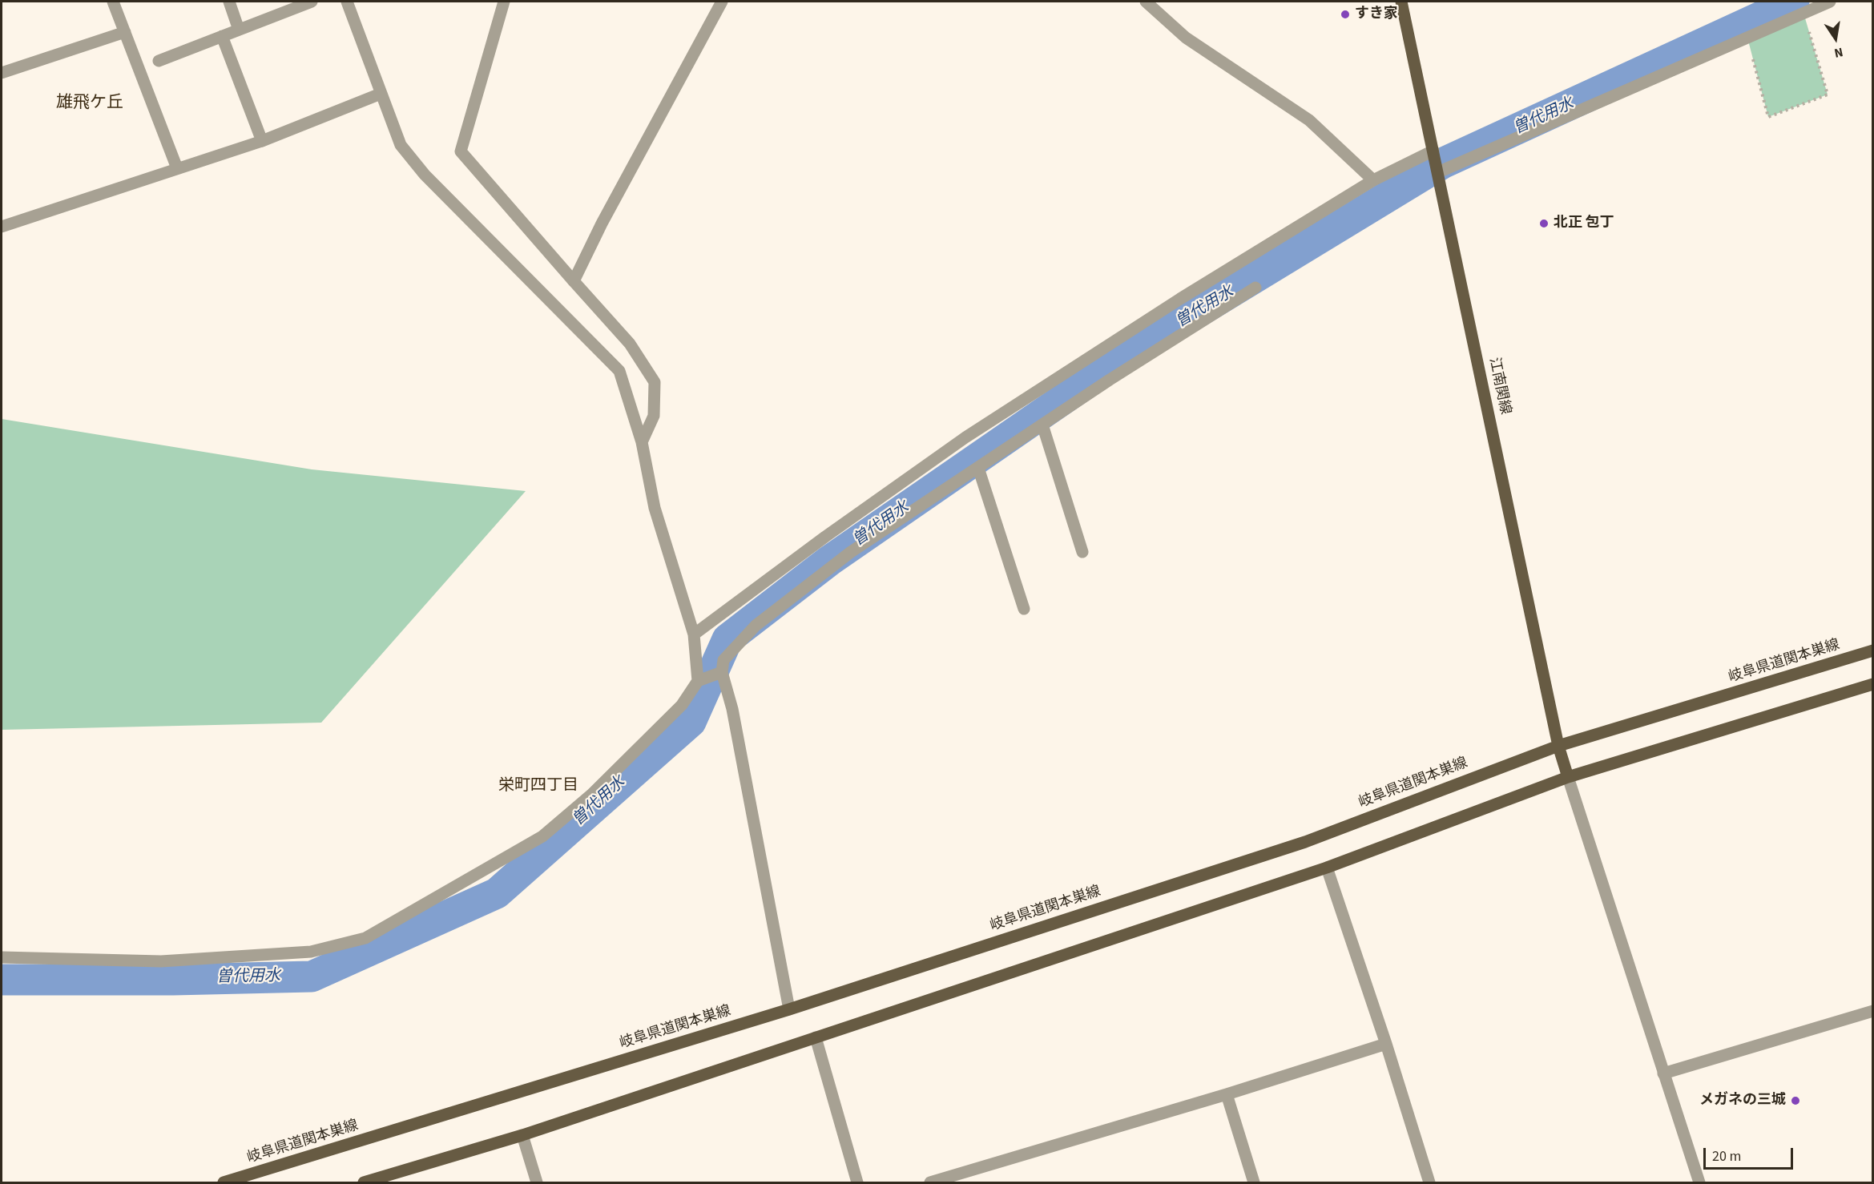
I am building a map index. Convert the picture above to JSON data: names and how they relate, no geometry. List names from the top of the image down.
{
  "streets": {
    "main road": ["江南関線", "岐阜県道関本巣線"]
  },
  "crossings": [
    ["江南関線", "岐阜県道関本巣線"]
  ],
  "districts": ["雄飛ケ丘", "栄町四丁目"],
  "water": ["曽代用水"],
  "places": ["すき家", "北正 包丁", "メガネの三城"],
  "scale_bar": "20 m",
  "north": "bottom"
}
